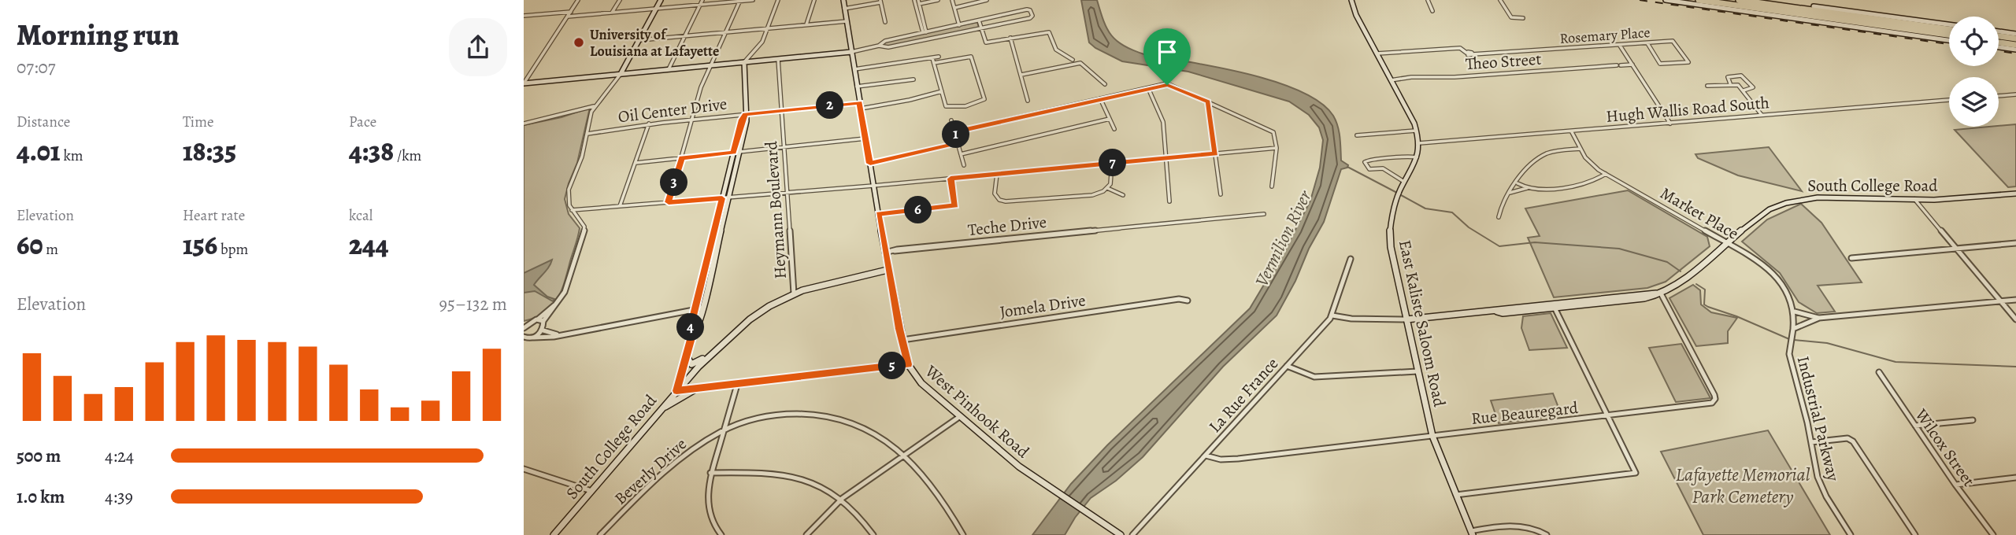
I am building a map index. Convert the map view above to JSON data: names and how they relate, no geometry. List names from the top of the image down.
{
  "streets": {
    "main road": ["South College Road", "East Kaliste Saloom Road", "West Pinhook Road"],
    "street": [
      "Rosemary Place",
      "Theo Street",
      "Hugh Wallis Road South",
      "Oil Center Drive",
      "Heymann Boulevard",
      "Market Place",
      "Teche Drive",
      "Jomela Drive",
      "La Rue France",
      "Rue Beauregard",
      "Industrial Parkway",
      "Wilcox Street",
      "Beverly Drive"
    ]
  },
  "crossings": [
    ["Rosemary Place", "East Kaliste Saloom Road"],
    ["Theo Street", "East Kaliste Saloom Road"],
    ["Hugh Wallis Road South", "Market Place"],
    ["Hugh Wallis Road South", "East Kaliste Saloom Road"],
    ["Oil Center Drive", "Heymann Boulevard"],
    ["Oil Center Drive", "West Pinhook Road"],
    ["South College Road", "Heymann Boulevard"],
    ["South College Road", "Market Place"],
    ["South College Road", "East Kaliste Saloom Road"],
    ["South College Road", "La Rue France"],
    ["South College Road", "West Pinhook Road"],
    ["South College Road", "Rue Beauregard"],
    ["Market Place", "Industrial Parkway"],
    ["Teche Drive", "West Pinhook Road"],
    ["Jomela Drive", "West Pinhook Road"],
    ["East Kaliste Saloom Road", "Rue Beauregard"],
    ["La Rue France", "Rue Beauregard"]
  ],
  "water": ["Vermilion River"],
  "parks": ["Lafayette Memorial Park Cemetery"],
  "places": ["University of Louisiana at Lafayette"],
  "page": {
    "heading": ["Morning run", "07:07"],
    "pins": [
      "2",
      "1",
      "7",
      "3",
      "6",
      "4",
      "5"
    ],
    "stats": [
      ["Distance", "4.01 km"],
      ["Time", "18:35"],
      ["Pace", "4:38 /km"],
      ["Elevation", "60 m"],
      ["Heart rate", "156 bpm"],
      ["kcal", "244"]
    ],
    "chart": ["Elevation", "95–132 m"],
    "list": [
      {
        "name": "500 m",
        "note": "4:24"
      },
      {
        "name": "1.0 km",
        "note": "4:39"
      }
    ]
  }
}
